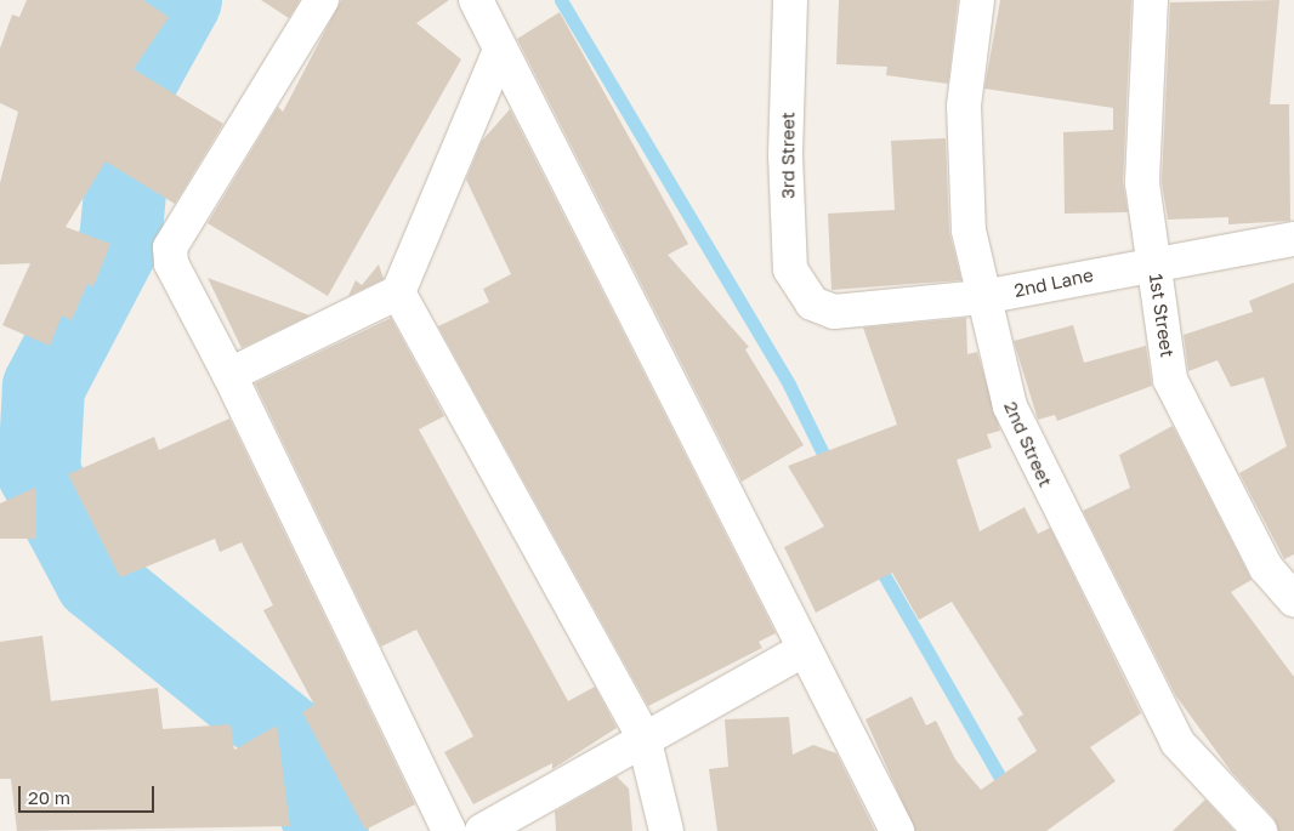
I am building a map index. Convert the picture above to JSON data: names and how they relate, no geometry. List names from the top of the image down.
{
  "streets": {
    "street": [
      "3rd Street",
      "2nd Lane",
      "1st Street",
      "2nd Street"
    ]
  },
  "crossings": [
    ["3rd Street", "2nd Lane"],
    ["2nd Lane", "1st Street"],
    ["2nd Lane", "2nd Street"]
  ],
  "scale_bar": "20 m"
}
